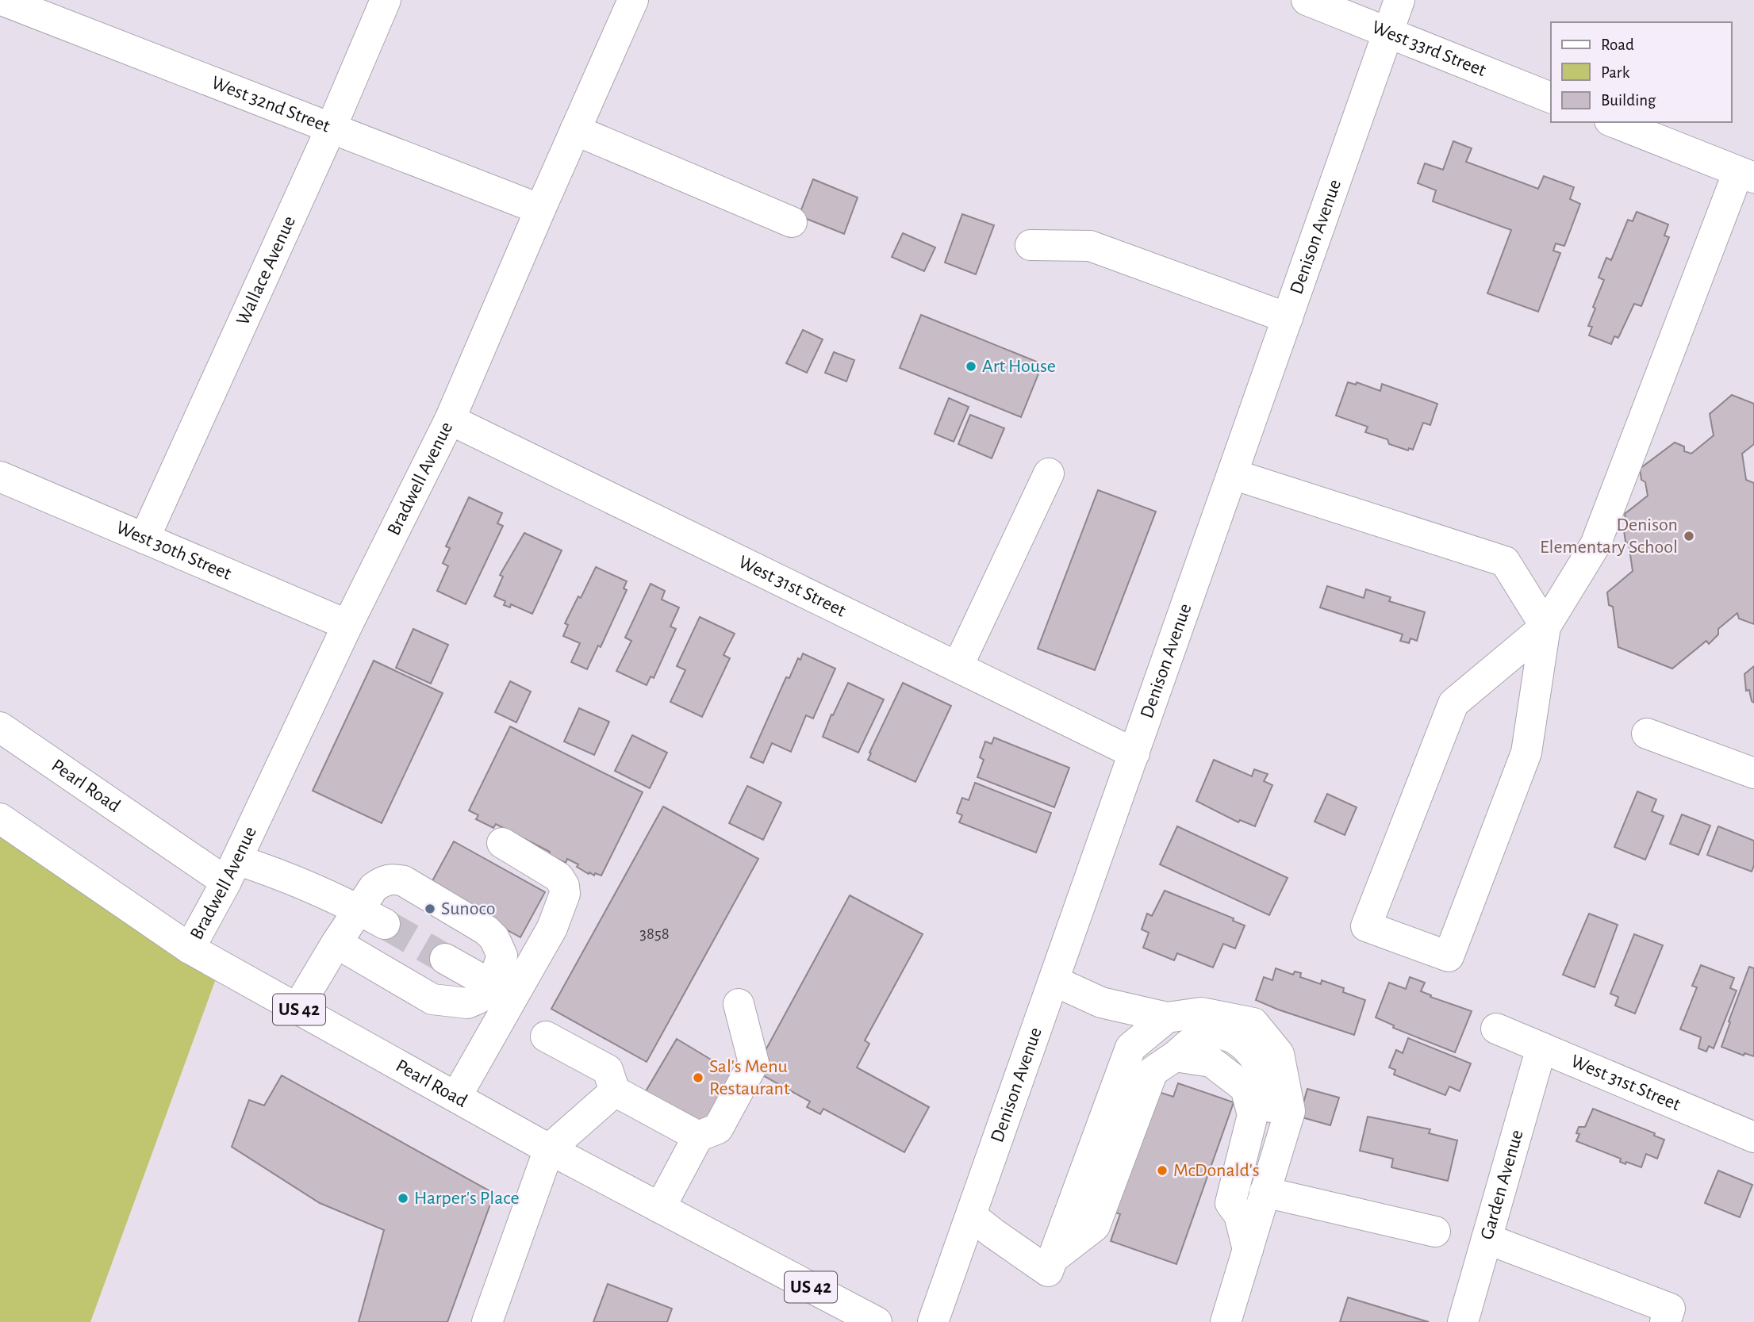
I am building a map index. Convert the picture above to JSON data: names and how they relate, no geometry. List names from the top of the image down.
{
  "streets": {
    "street": [
      "West 33rd Street",
      "West 32nd Street",
      "Denison Avenue",
      "Wallace Avenue",
      "Bradwell Avenue",
      "West 30th Street",
      "West 31st Street",
      "Pearl Road",
      "US 42",
      "Garden Avenue"
    ]
  },
  "crossings": [
    ["West 33rd Street", "Denison Avenue"],
    ["West 32nd Street", "Wallace Avenue"],
    ["West 32nd Street", "Bradwell Avenue"],
    ["Denison Avenue", "West 31st Street"],
    ["Wallace Avenue", "West 30th Street"],
    ["Bradwell Avenue", "West 30th Street"],
    ["Bradwell Avenue", "West 31st Street"],
    ["Bradwell Avenue", "Pearl Road"],
    ["West 31st Street", "Garden Avenue"]
  ],
  "places": [
    "Art House",
    "Denison Elementary School",
    "Sunoco",
    "Sal's Menu Restaurant",
    "McDonald's",
    "Harper's Place"
  ],
  "house_numbers": ["3858"],
  "legend": ["Road", "Park", "Building"]
}
